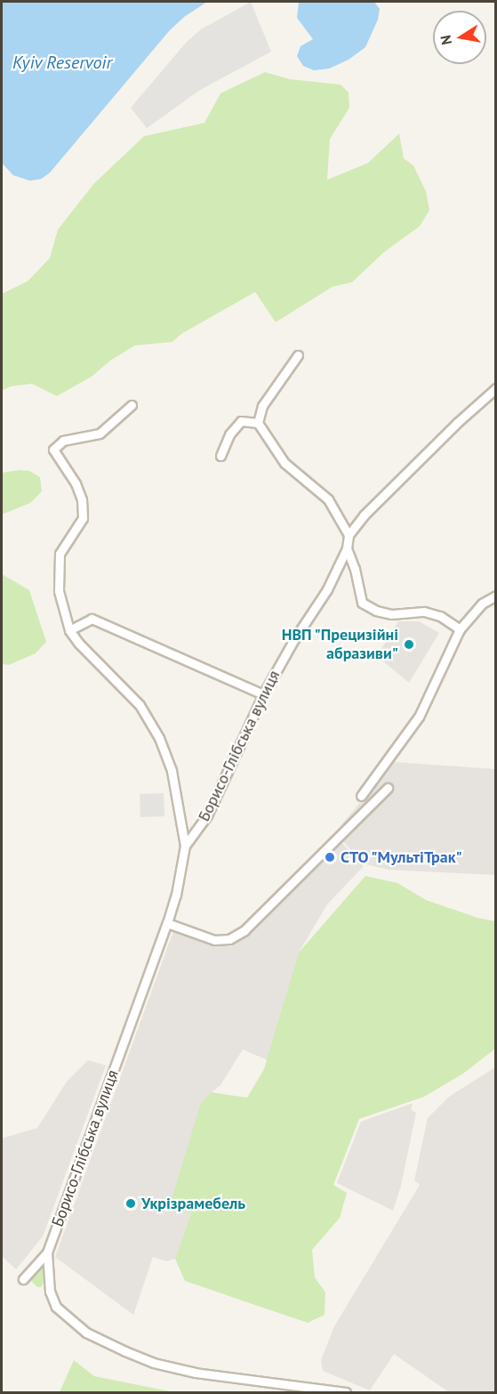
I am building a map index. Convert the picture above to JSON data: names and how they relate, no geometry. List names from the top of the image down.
{
  "streets": {
    "street": ["Борисо-Глібська вулиця"]
  },
  "water": ["Kyiv Reservoir"],
  "places": ["НВП \"Прецизійні абразиви\"", "СТО \"МультіТрак\"", "Укрізрамебель"],
  "north": "left"
}
